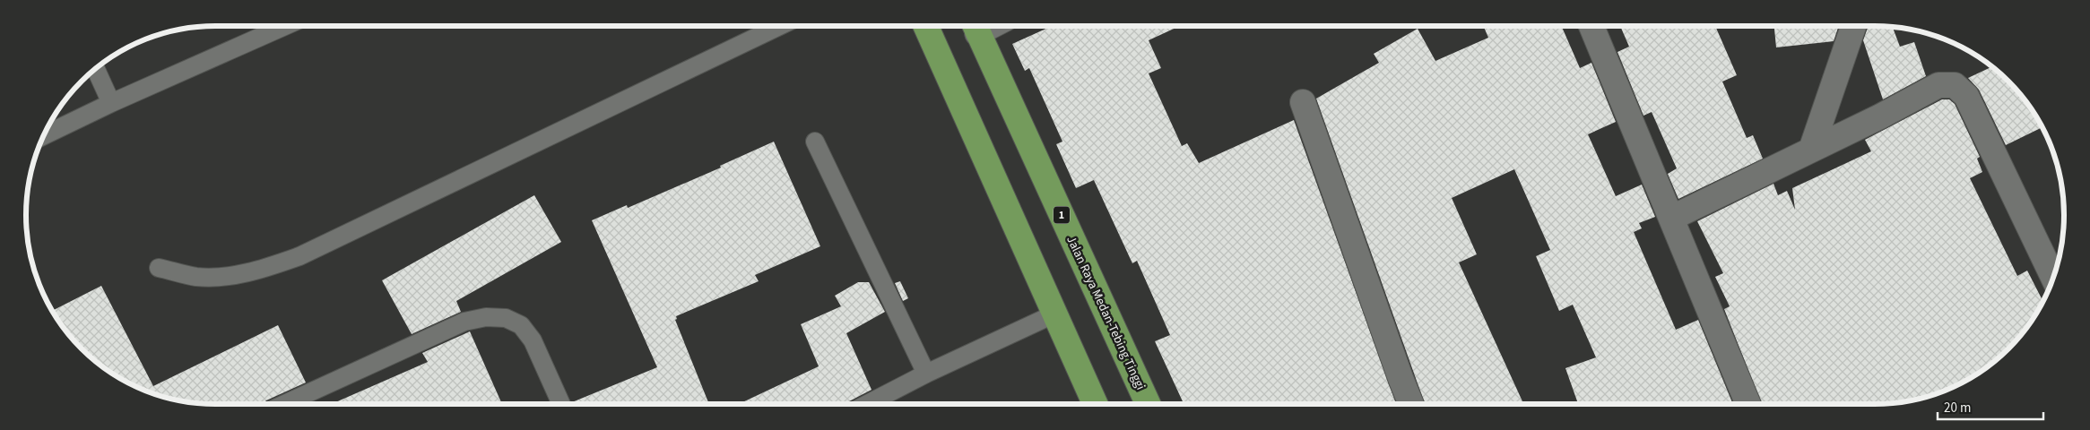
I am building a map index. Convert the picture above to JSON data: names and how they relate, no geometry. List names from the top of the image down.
{
  "streets": {
    "highway": ["1", "Jalan Raya Medan-Tebing Tinggi"]
  },
  "scale_bar": "20 m"
}
